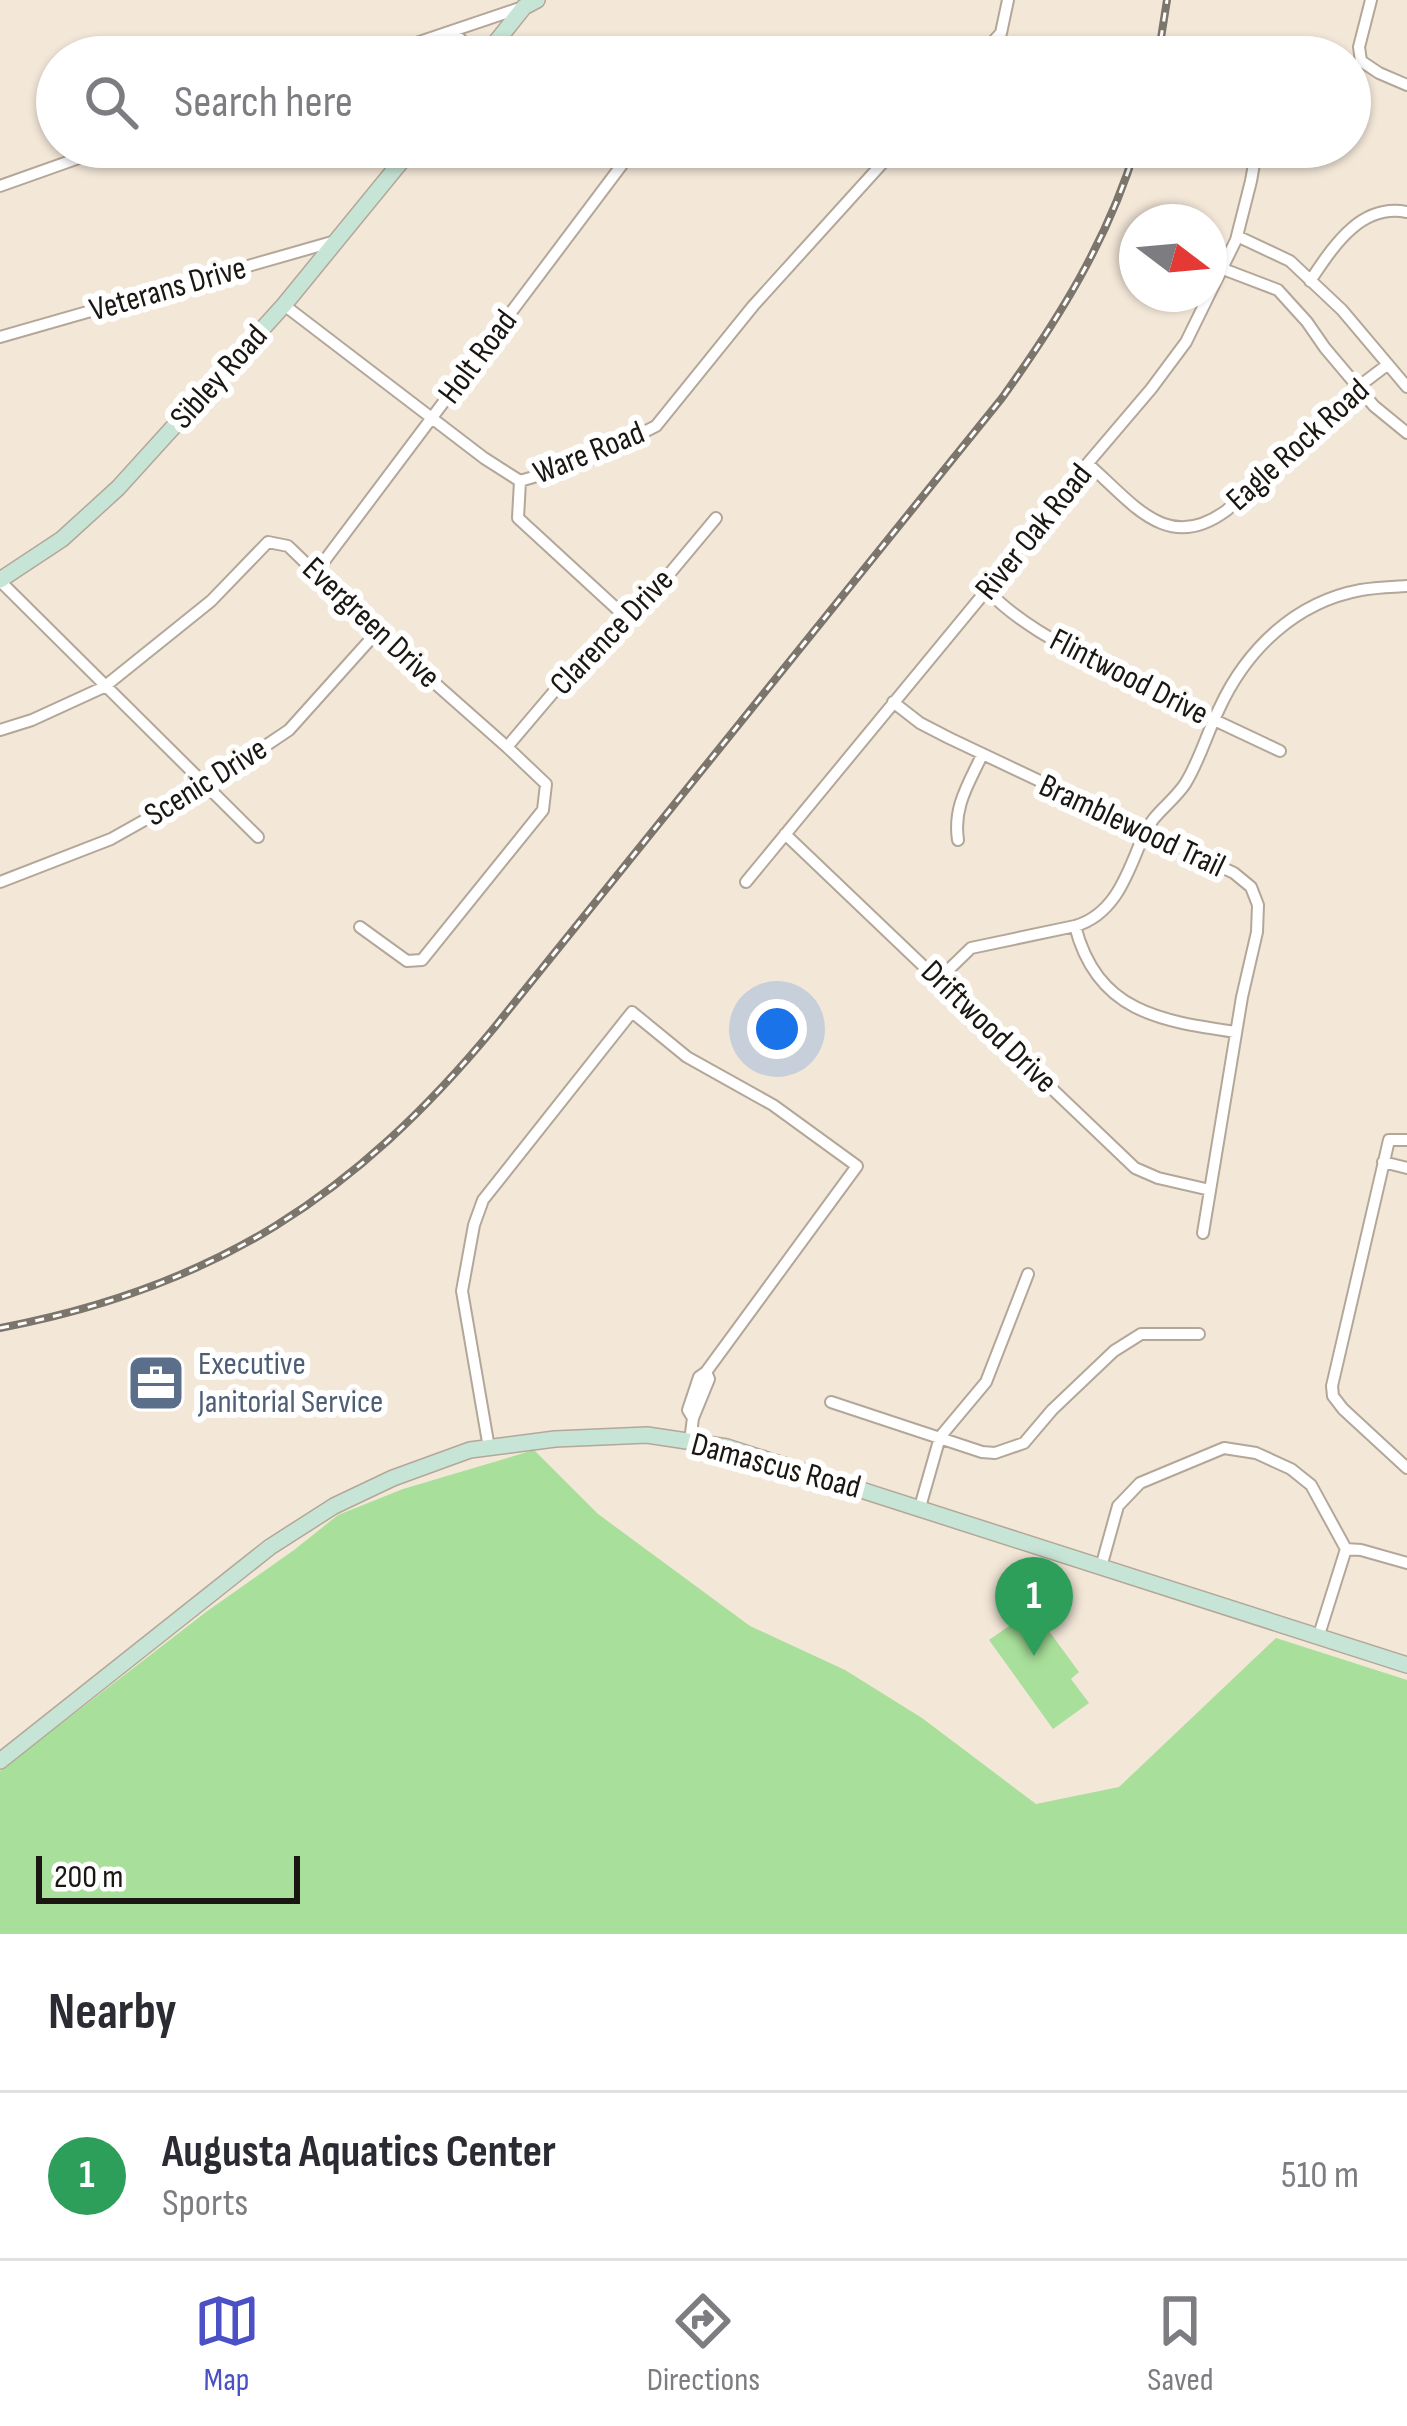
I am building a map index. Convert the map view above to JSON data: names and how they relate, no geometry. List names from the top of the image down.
{
  "streets": {
    "street": [
      "Veterans Drive",
      "Holt Road",
      "Sibley Road",
      "Eagle Rock Road",
      "Ware Road",
      "River Oak Road",
      "Evergreen Drive",
      "Clarence Drive",
      "Flintwood Drive",
      "Scenic Drive",
      "Bramblewood Trail",
      "Driftwood Drive",
      "Damascus Road"
    ]
  },
  "crossings": [
    ["Veterans Drive", "Sibley Road"],
    ["Holt Road", "Ware Road"],
    ["Holt Road", "Evergreen Drive"],
    ["Sibley Road", "Ware Road"],
    ["Eagle Rock Road", "River Oak Road"],
    ["River Oak Road", "Flintwood Drive"],
    ["River Oak Road", "Bramblewood Trail"],
    ["River Oak Road", "Driftwood Drive"],
    ["Evergreen Drive", "Clarence Drive"],
    ["Evergreen Drive", "Scenic Drive"],
    ["Bramblewood Trail", "Driftwood Drive"]
  ],
  "places": {
    "office": ["Executive Janitorial Service"]
  },
  "scale_bar": "200 m",
  "north": "right",
  "page": {
    "search": "Search here",
    "pins": "1",
    "scale": "200 m",
    "heading": "Nearby",
    "list": [
      {
        "mark": "1",
        "name": "Augusta Aquatics Center",
        "note": "Sports",
        "value": "510 m"
      }
    ],
    "nav": ["Map", "Directions", "Saved"]
  }
}
